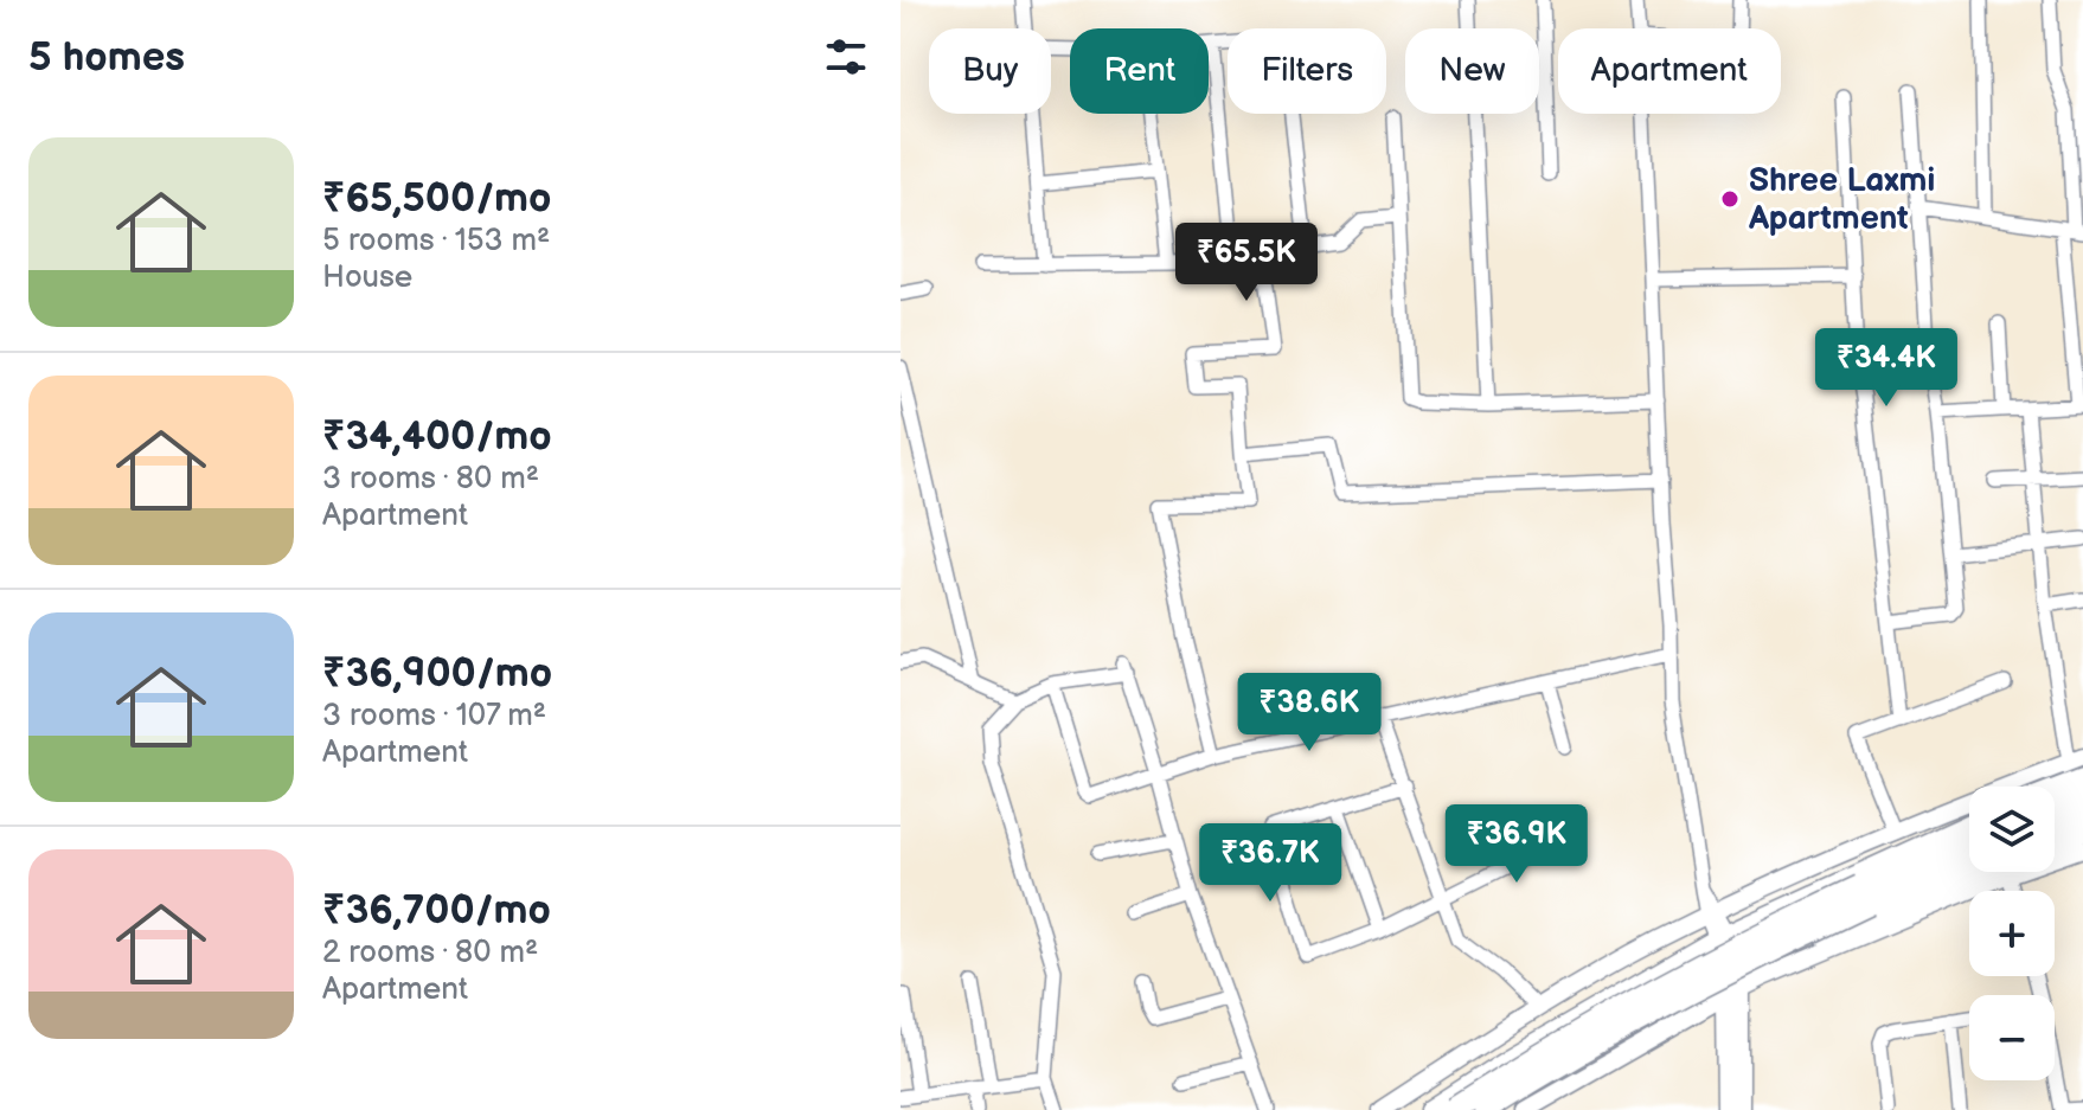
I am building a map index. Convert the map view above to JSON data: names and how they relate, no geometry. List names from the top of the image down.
{
  "places": ["Shree Laxmi Apartment"],
  "page": {
    "heading": "5 homes",
    "chip": [
      "Buy",
      "Rent",
      "Filters",
      "New",
      "Apartment"
    ],
    "list": [
      {
        "name": "₹65,500/mo",
        "note": "5 rooms · 153 m² · House"
      },
      {
        "name": "₹34,400/mo",
        "note": "3 rooms · 80 m² · Apartment"
      },
      {
        "name": "₹36,900/mo",
        "note": "3 rooms · 107 m² · Apartment"
      },
      {
        "name": "₹36,700/mo",
        "note": "2 rooms · 80 m² · Apartment"
      }
    ],
    "price": [
      "₹65.5K",
      "₹34.4K",
      "₹38.6K",
      "₹36.9K",
      "₹36.7K"
    ],
    "map_buttons": ["+", "−"]
  }
}
